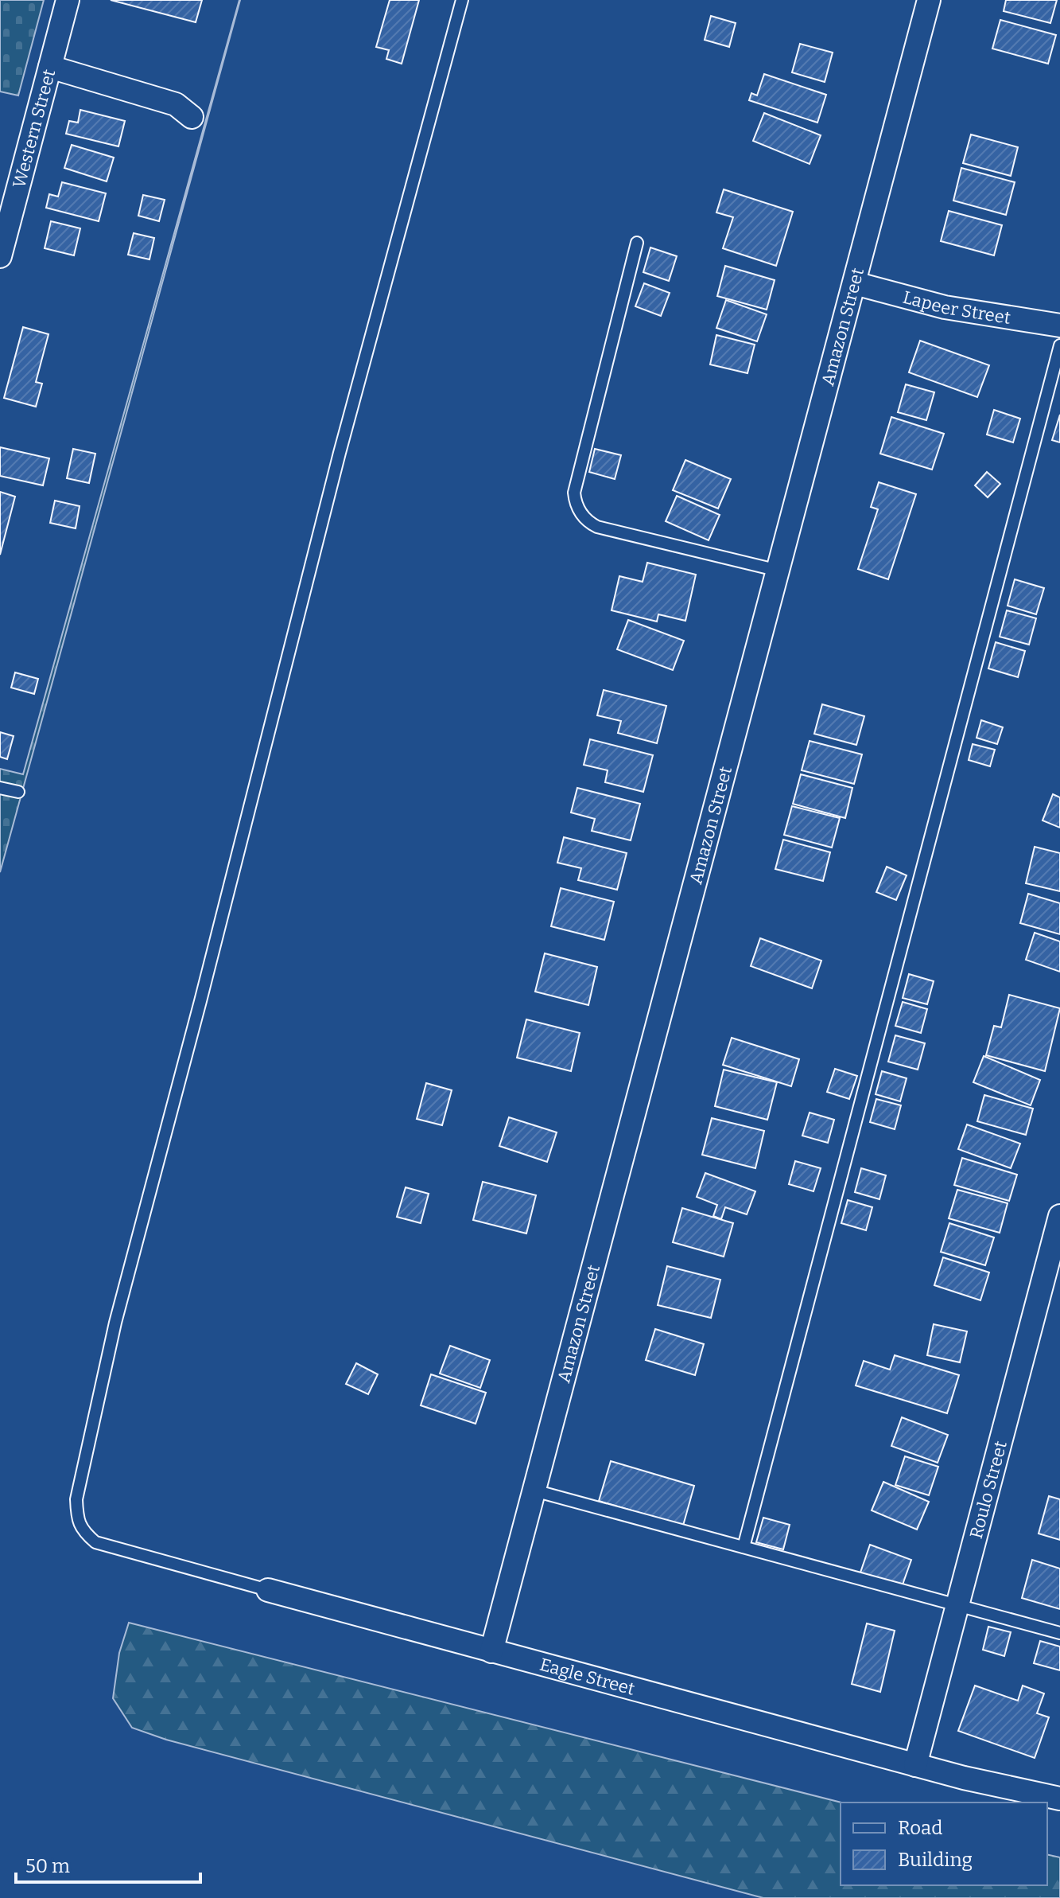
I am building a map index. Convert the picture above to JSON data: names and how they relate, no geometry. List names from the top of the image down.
{
  "streets": {
    "street": [
      "Western Street",
      "Lapeer Street",
      "Amazon Street",
      "Roulo Street",
      "Eagle Street"
    ]
  },
  "crossings": [
    ["Lapeer Street", "Amazon Street"],
    ["Amazon Street", "Eagle Street"],
    ["Roulo Street", "Eagle Street"]
  ],
  "legend": ["Road", "Building"],
  "scale_bar": "50 m"
}
